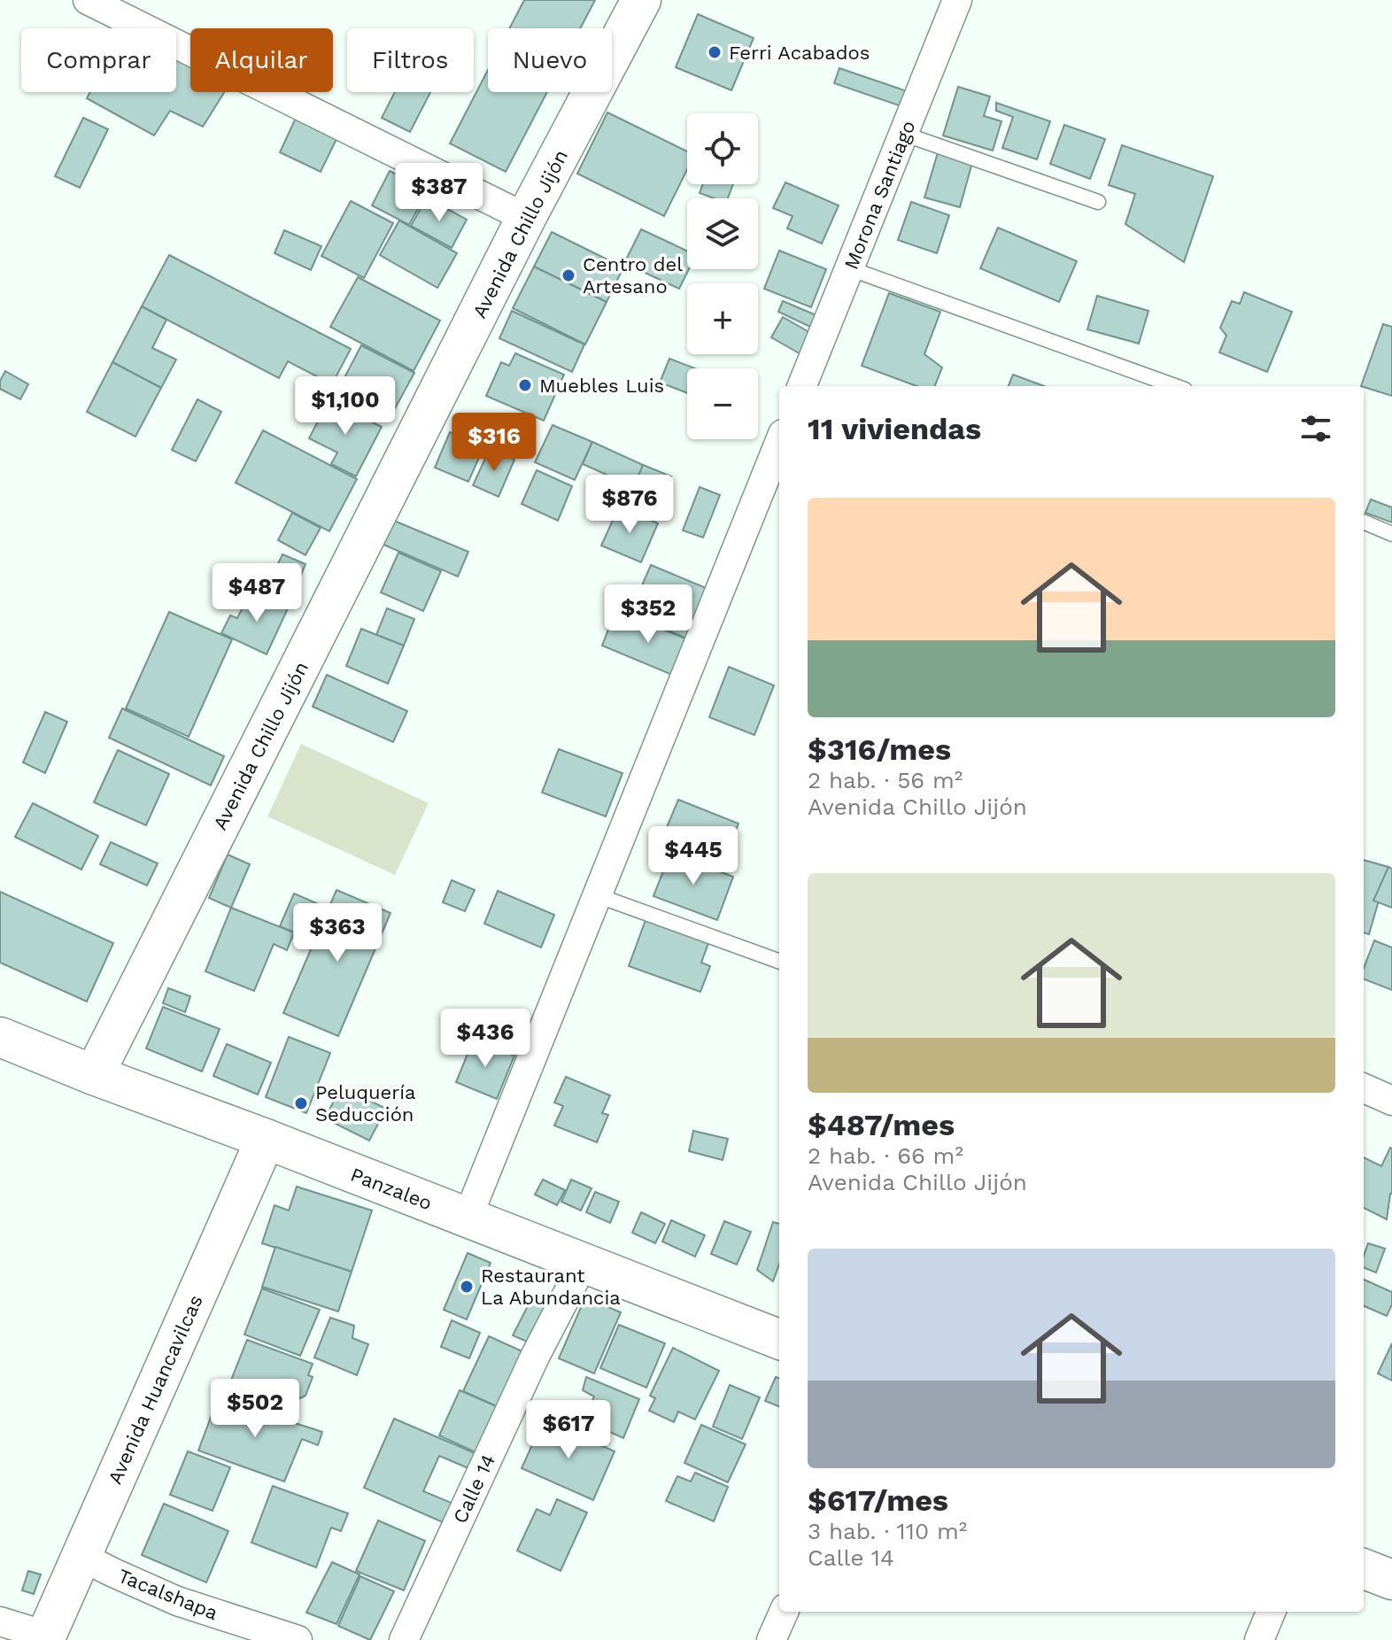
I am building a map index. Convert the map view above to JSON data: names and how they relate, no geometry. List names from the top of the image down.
{
  "streets": {
    "street": [
      "Morona Santiago",
      "Avenida Chillo Jijón",
      "Panzaleo",
      "Avenida Huancavilcas",
      "Calle 14",
      "Tacalshapa"
    ]
  },
  "crossings": [
    ["Avenida Chillo Jijón", "Panzaleo"],
    ["Panzaleo", "Avenida Huancavilcas"],
    ["Panzaleo", "Calle 14"],
    ["Avenida Huancavilcas", "Tacalshapa"]
  ],
  "places": [
    "Ferri Acabados",
    "Centro del Artesano",
    "Muebles Luis",
    "Peluquería Seducción",
    "Restaurant La Abundancia"
  ],
  "page": {
    "chip": [
      "Comprar",
      "Alquilar",
      "Filtros",
      "Nuevo"
    ],
    "map_buttons": ["+", "−"],
    "price": [
      "$387",
      "$1,100",
      "$316",
      "$876",
      "$487",
      "$352",
      "$445",
      "$363",
      "$436",
      "$502",
      "$617"
    ],
    "heading": "11 viviendas",
    "list": [
      {
        "name": "$316/mes",
        "note": "2 hab. · 56 m² · Avenida Chillo Jijón"
      },
      {
        "name": "$487/mes",
        "note": "2 hab. · 66 m² · Avenida Chillo Jijón"
      },
      {
        "name": "$617/mes",
        "note": "3 hab. · 110 m² · Calle 14"
      }
    ]
  }
}
